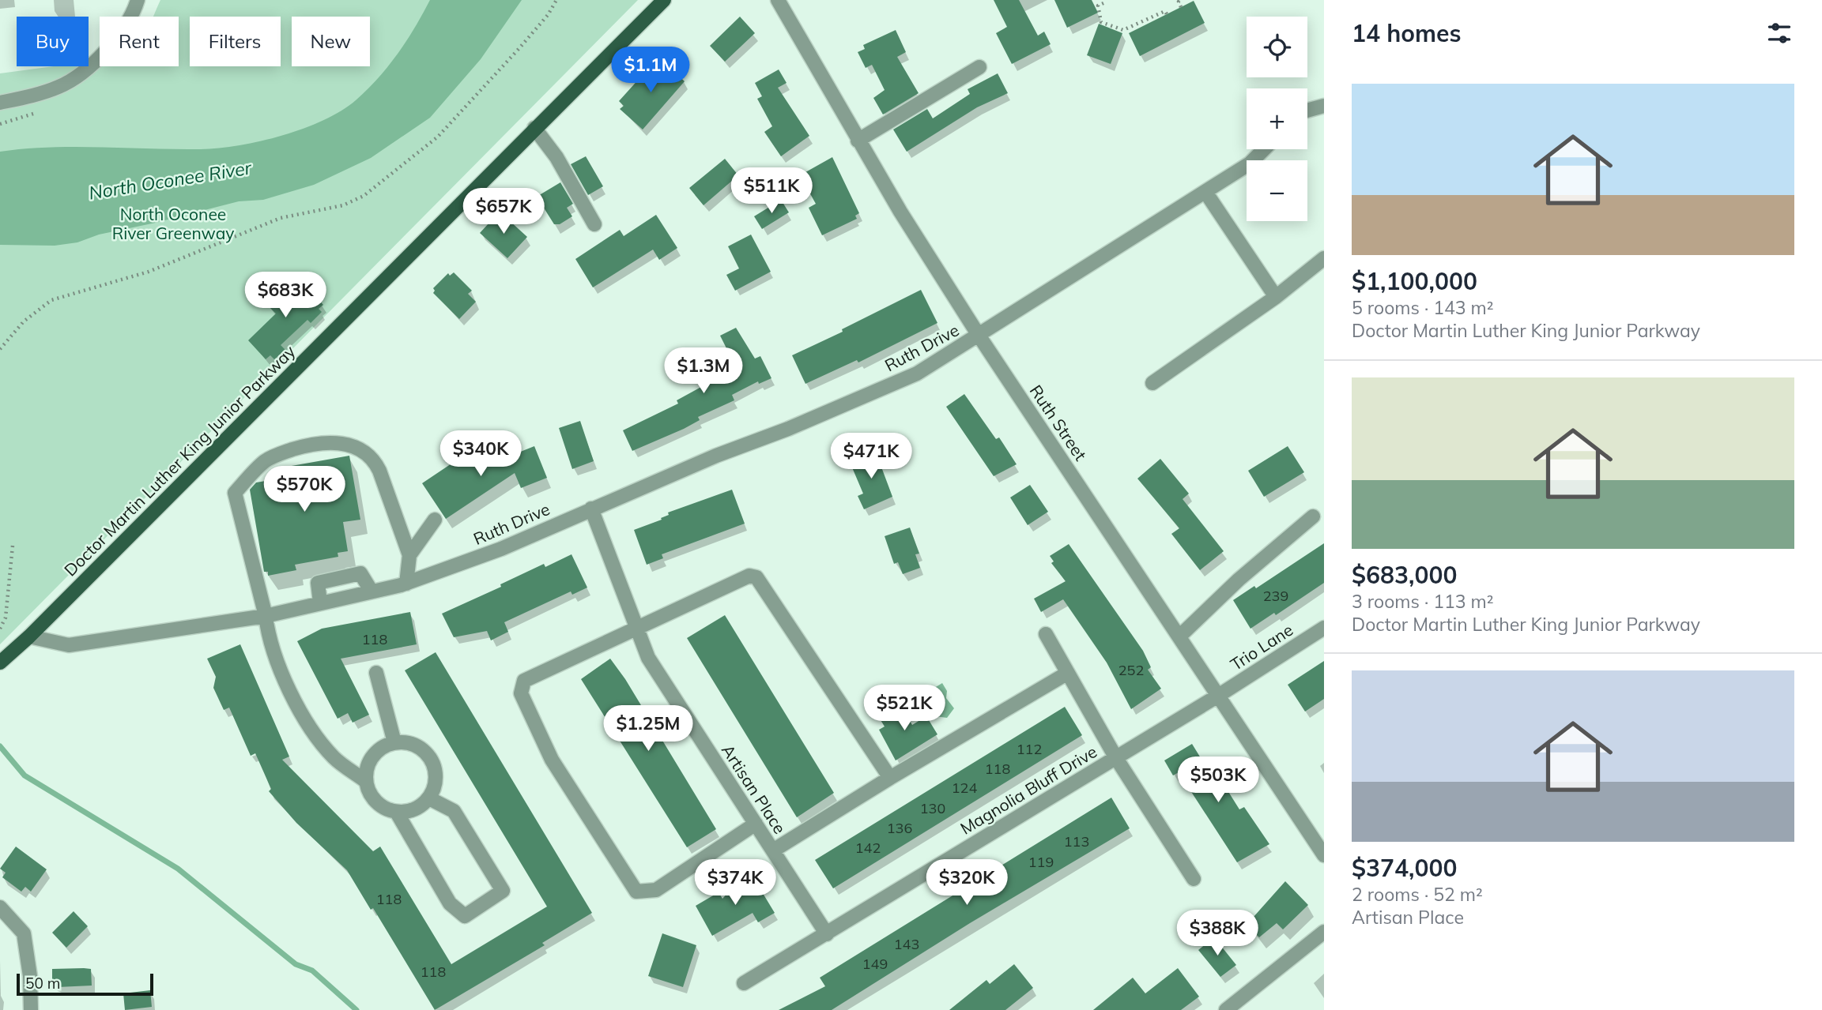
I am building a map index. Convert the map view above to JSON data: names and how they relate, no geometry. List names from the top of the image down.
{
  "streets": {
    "main road": ["Doctor Martin Luther King Junior Parkway"],
    "street": [
      "Ruth Drive",
      "Ruth Street",
      "Trio Lane",
      "Artisan Place",
      "Magnolia Bluff Drive"
    ]
  },
  "crossings": [
    ["Ruth Drive", "Ruth Street"],
    ["Ruth Drive", "Doctor Martin Luther King Junior Parkway"],
    ["Ruth Drive", "Artisan Place"],
    ["Ruth Street", "Trio Lane"],
    ["Ruth Street", "Magnolia Bluff Drive"],
    ["Trio Lane", "Magnolia Bluff Drive"],
    ["Artisan Place", "Magnolia Bluff Drive"]
  ],
  "water": ["North Oconee River"],
  "parks": ["North Oconee River Greenway"],
  "house_numbers": [
    "239",
    "118",
    "252",
    "112",
    "118",
    "124",
    "130",
    "136",
    "113",
    "142",
    "119",
    "118",
    "143",
    "149",
    "118"
  ],
  "scale_bar": "50 m",
  "page": {
    "heading": "14 homes",
    "map_buttons": ["+", "−"],
    "chip": [
      "Buy",
      "Rent",
      "Filters",
      "New"
    ],
    "price": [
      "$1.1M",
      "$511K",
      "$657K",
      "$683K",
      "$1.3M",
      "$340K",
      "$471K",
      "$570K",
      "$521K",
      "$1.25M",
      "$503K",
      "$374K",
      "$320K",
      "$388K"
    ],
    "list": [
      {
        "name": "$1,100,000",
        "note": "5 rooms · 143 m² · Doctor Martin Luther King Junior Parkway"
      },
      {
        "name": "$683,000",
        "note": "3 rooms · 113 m² · Doctor Martin Luther King Junior Parkway"
      },
      {
        "name": "$374,000",
        "note": "2 rooms · 52 m² · Artisan Place"
      }
    ],
    "scale": "50 m"
  }
}
